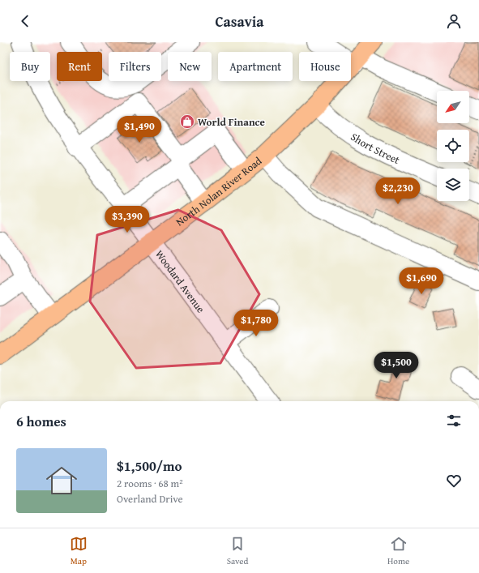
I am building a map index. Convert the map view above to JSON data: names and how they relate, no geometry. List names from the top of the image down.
{
  "streets": {
    "main road": ["North Nolan River Road"],
    "street": ["Short Street", "Woodard Avenue"]
  },
  "crossings": [
    ["Short Street", "North Nolan River Road"],
    ["North Nolan River Road", "Woodard Avenue"]
  ],
  "places": {
    "shop": ["World Finance"]
  },
  "north": "bottom left",
  "page": {
    "header": "Casavia",
    "chip": [
      "Buy",
      "Rent",
      "Filters",
      "New",
      "Apartment",
      "House"
    ],
    "price": [
      "$1,490",
      "$2,230",
      "$3,390",
      "$1,690",
      "$1,780",
      "$1,500"
    ],
    "heading": "6 homes",
    "list": [
      {
        "name": "$1,500/mo",
        "note": "2 rooms · 68 m² · Overland Drive"
      }
    ],
    "tabs": ["Map", "Saved", "Home"]
  }
}
